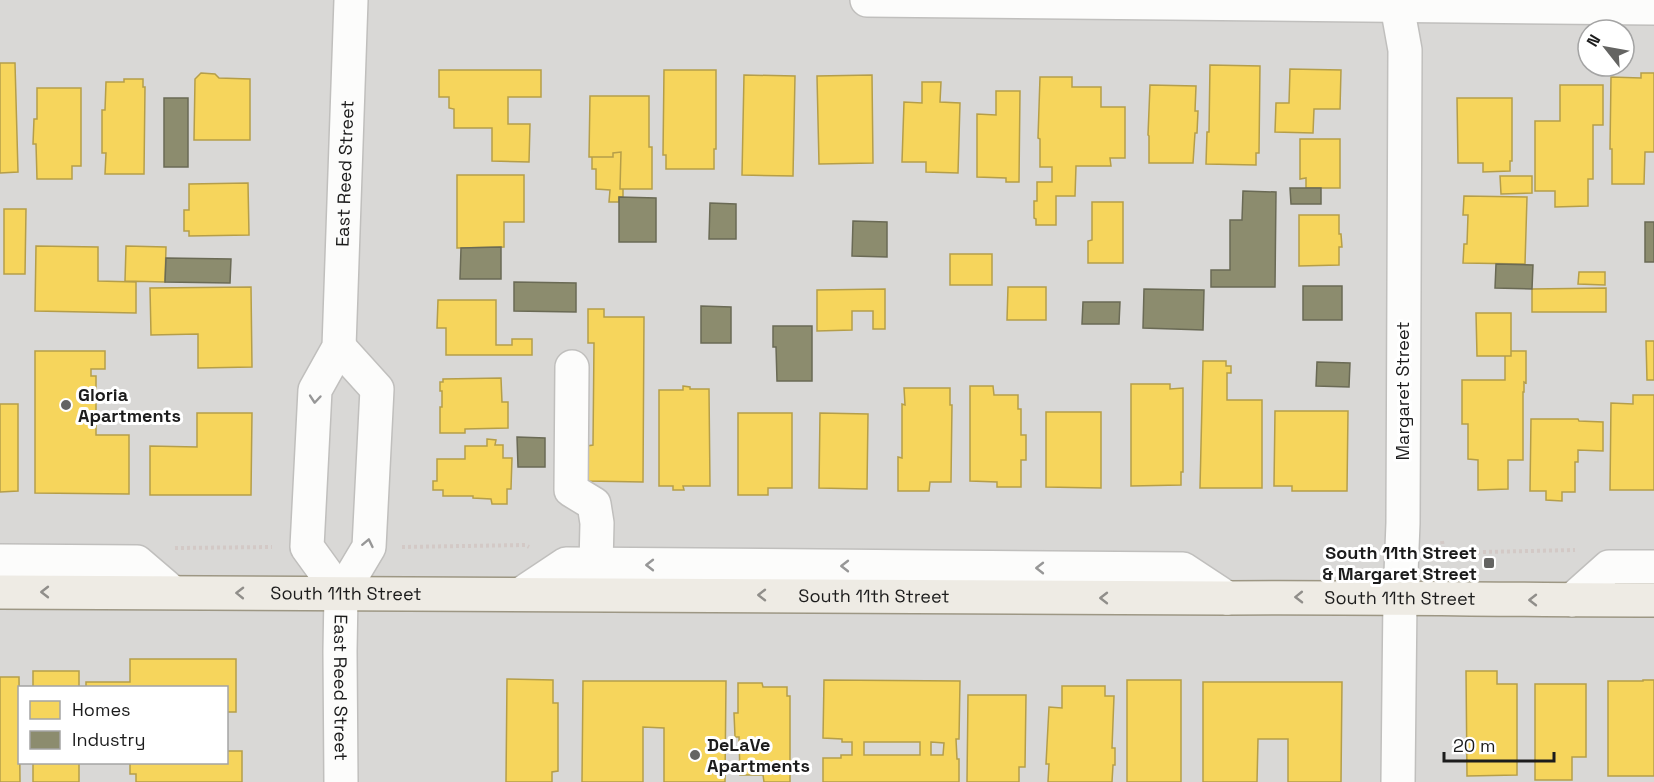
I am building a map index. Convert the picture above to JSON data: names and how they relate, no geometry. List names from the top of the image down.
{
  "streets": {
    "main road": ["South 11th Street"],
    "street": ["East Reed Street", "Margaret Street"]
  },
  "crossings": [
    ["East Reed Street", "South 11th Street"],
    ["Margaret Street", "South 11th Street"]
  ],
  "one_way": ["South 11th Street"],
  "places": {
    "other": ["Gloria Apartments", "DeLaVe Apartments"],
    "transit": ["South 11th Street & Margaret Street"]
  },
  "legend": ["Homes", "Industry"],
  "scale_bar": "20 m",
  "north": "top left"
}
